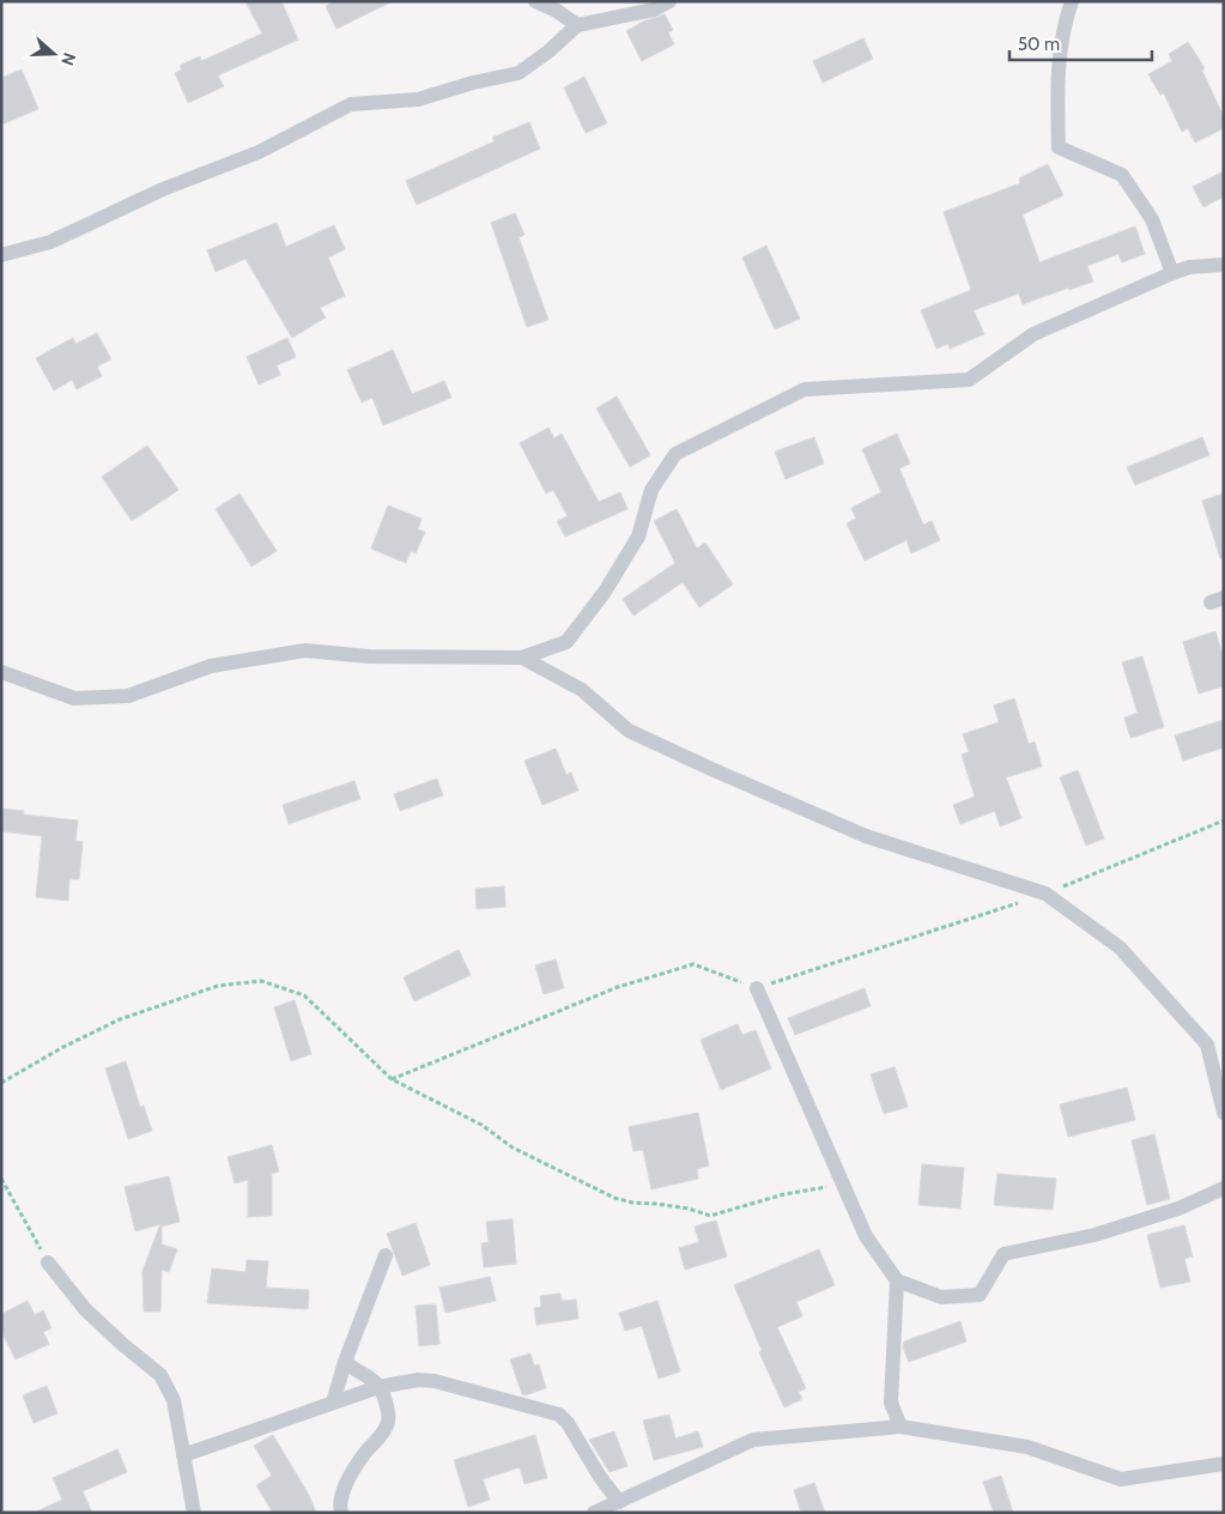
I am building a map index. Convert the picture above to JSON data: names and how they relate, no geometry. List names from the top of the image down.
{
  "scale_bar": "50 m",
  "north": "right"
}
